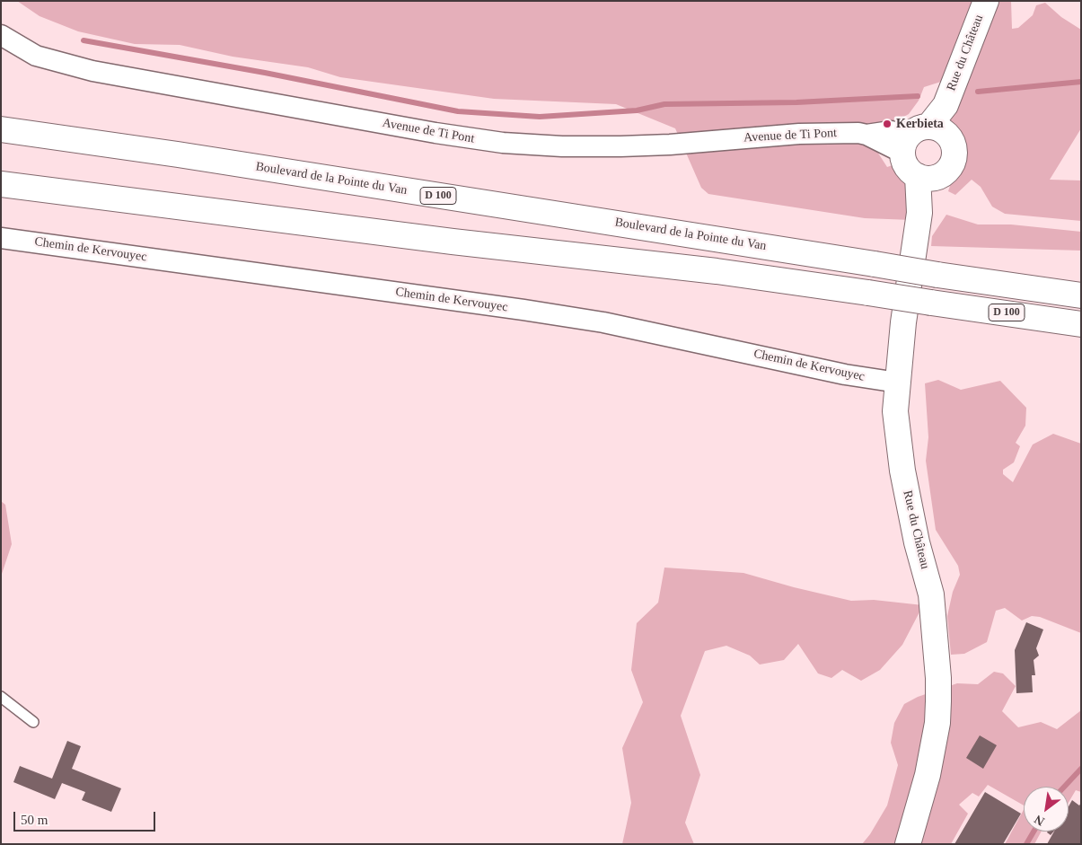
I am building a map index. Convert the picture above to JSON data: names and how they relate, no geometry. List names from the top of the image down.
{
  "streets": {
    "main road": ["Rue du Château", "Boulevard de la Pointe du Van", "D 100"],
    "street": ["Avenue de Ti Pont", "Chemin de Kervouyec"]
  },
  "crossings": [
    ["Rue du Château", "Avenue de Ti Pont"],
    ["Rue du Château", "Chemin de Kervouyec"]
  ],
  "places": ["Kerbieta"],
  "scale_bar": "50 m",
  "north": "bottom left"
}
